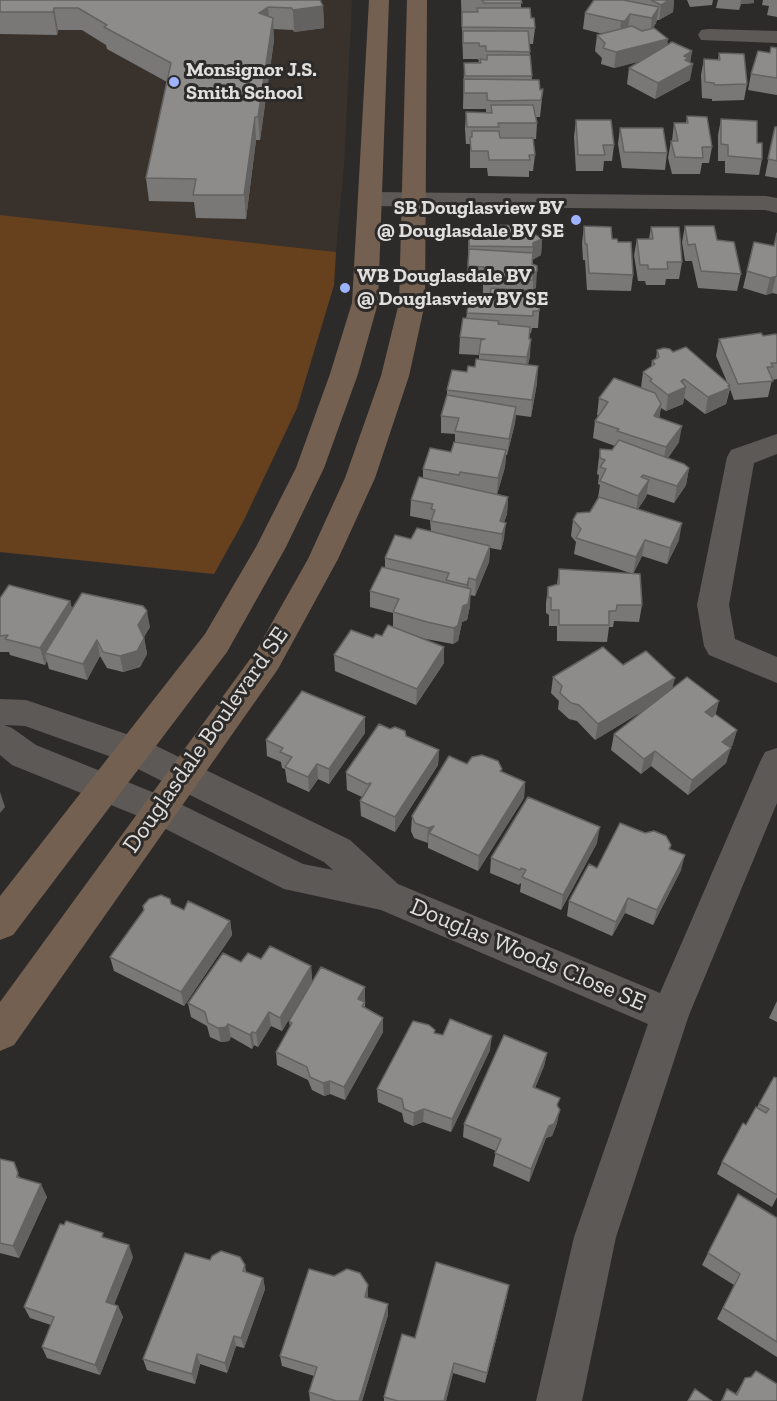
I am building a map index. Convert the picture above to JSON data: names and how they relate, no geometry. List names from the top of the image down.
{
  "streets": {
    "street": ["Douglasdale Boulevard SE", "Douglas Woods Close SE"]
  },
  "crossings": [
    ["Douglasdale Boulevard SE", "Douglas Woods Close SE"]
  ],
  "places": ["Monsignor J.S. Smith School", "SB Douglasview BV @ Douglasdale BV SE", "WB Douglasdale BV @ Douglasview BV SE"]
}
